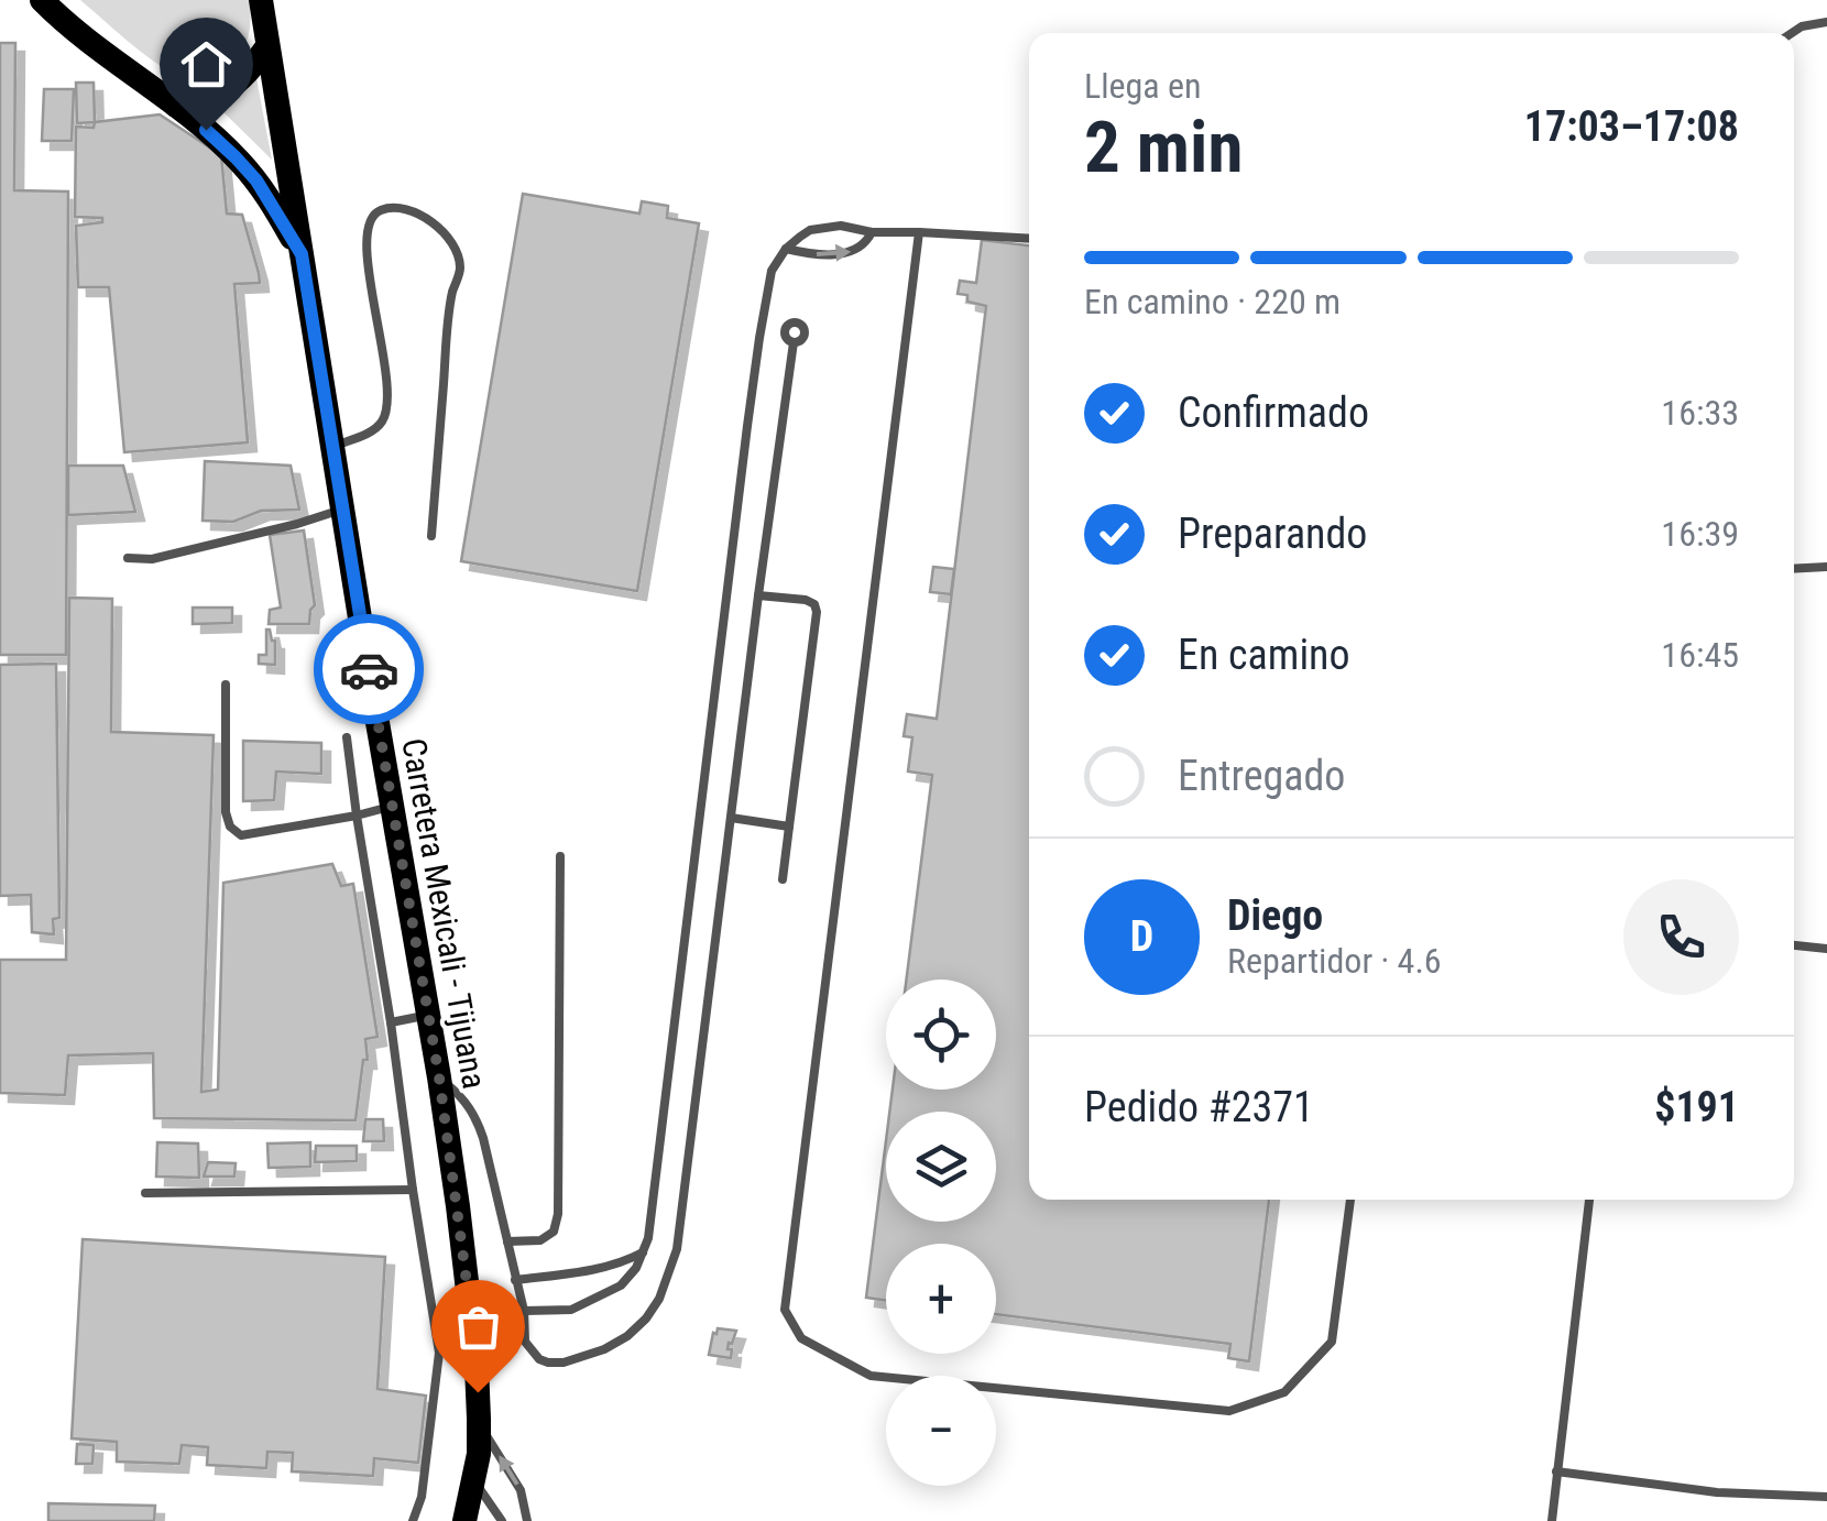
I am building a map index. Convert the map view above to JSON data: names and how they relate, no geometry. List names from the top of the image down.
{
  "streets": {
    "main road": ["Carretera Mexicali - Tijuana"]
  },
  "page": {
    "heading": ["2 min", "Llega en", "17:03–17:08"],
    "panel": [
      "Diego",
      "Repartidor · 4.6",
      "Pedido #2371",
      "$191"
    ],
    "bar": "En camino · 220 m",
    "list": [
      ["Confirmado", "16:33"],
      ["Preparando", "16:39"],
      ["En camino", "16:45"],
      "Entregado"
    ],
    "round": "D",
    "map_buttons": ["+", "−"]
  }
}
